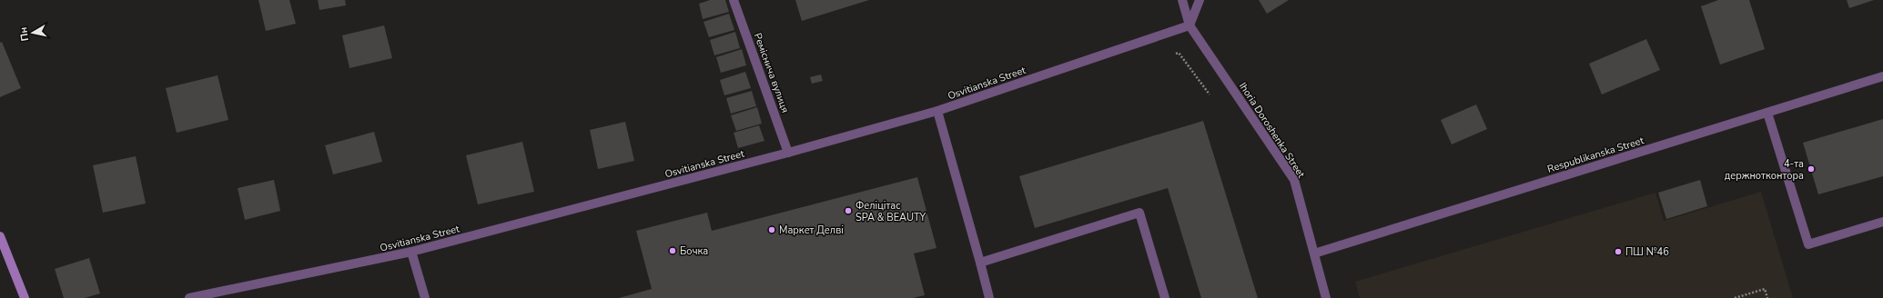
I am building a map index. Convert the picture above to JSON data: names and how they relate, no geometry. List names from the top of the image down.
{
  "streets": {
    "street": [
      "Реміснича вулиця",
      "Osvitianska Street",
      "Ihoria Doroshenka Street",
      "Respublikanska Street"
    ]
  },
  "crossings": [
    ["Реміснича вулиця", "Osvitianska Street"],
    ["Osvitianska Street", "Ihoria Doroshenka Street"],
    ["Ihoria Doroshenka Street", "Respublikanska Street"]
  ],
  "places": [
    "4-та держнотконтора",
    "Феліцітас SPA & BEAUTY",
    "Маркет Делві",
    "Бочка",
    "ПШ №46"
  ],
  "north": "left"
}
